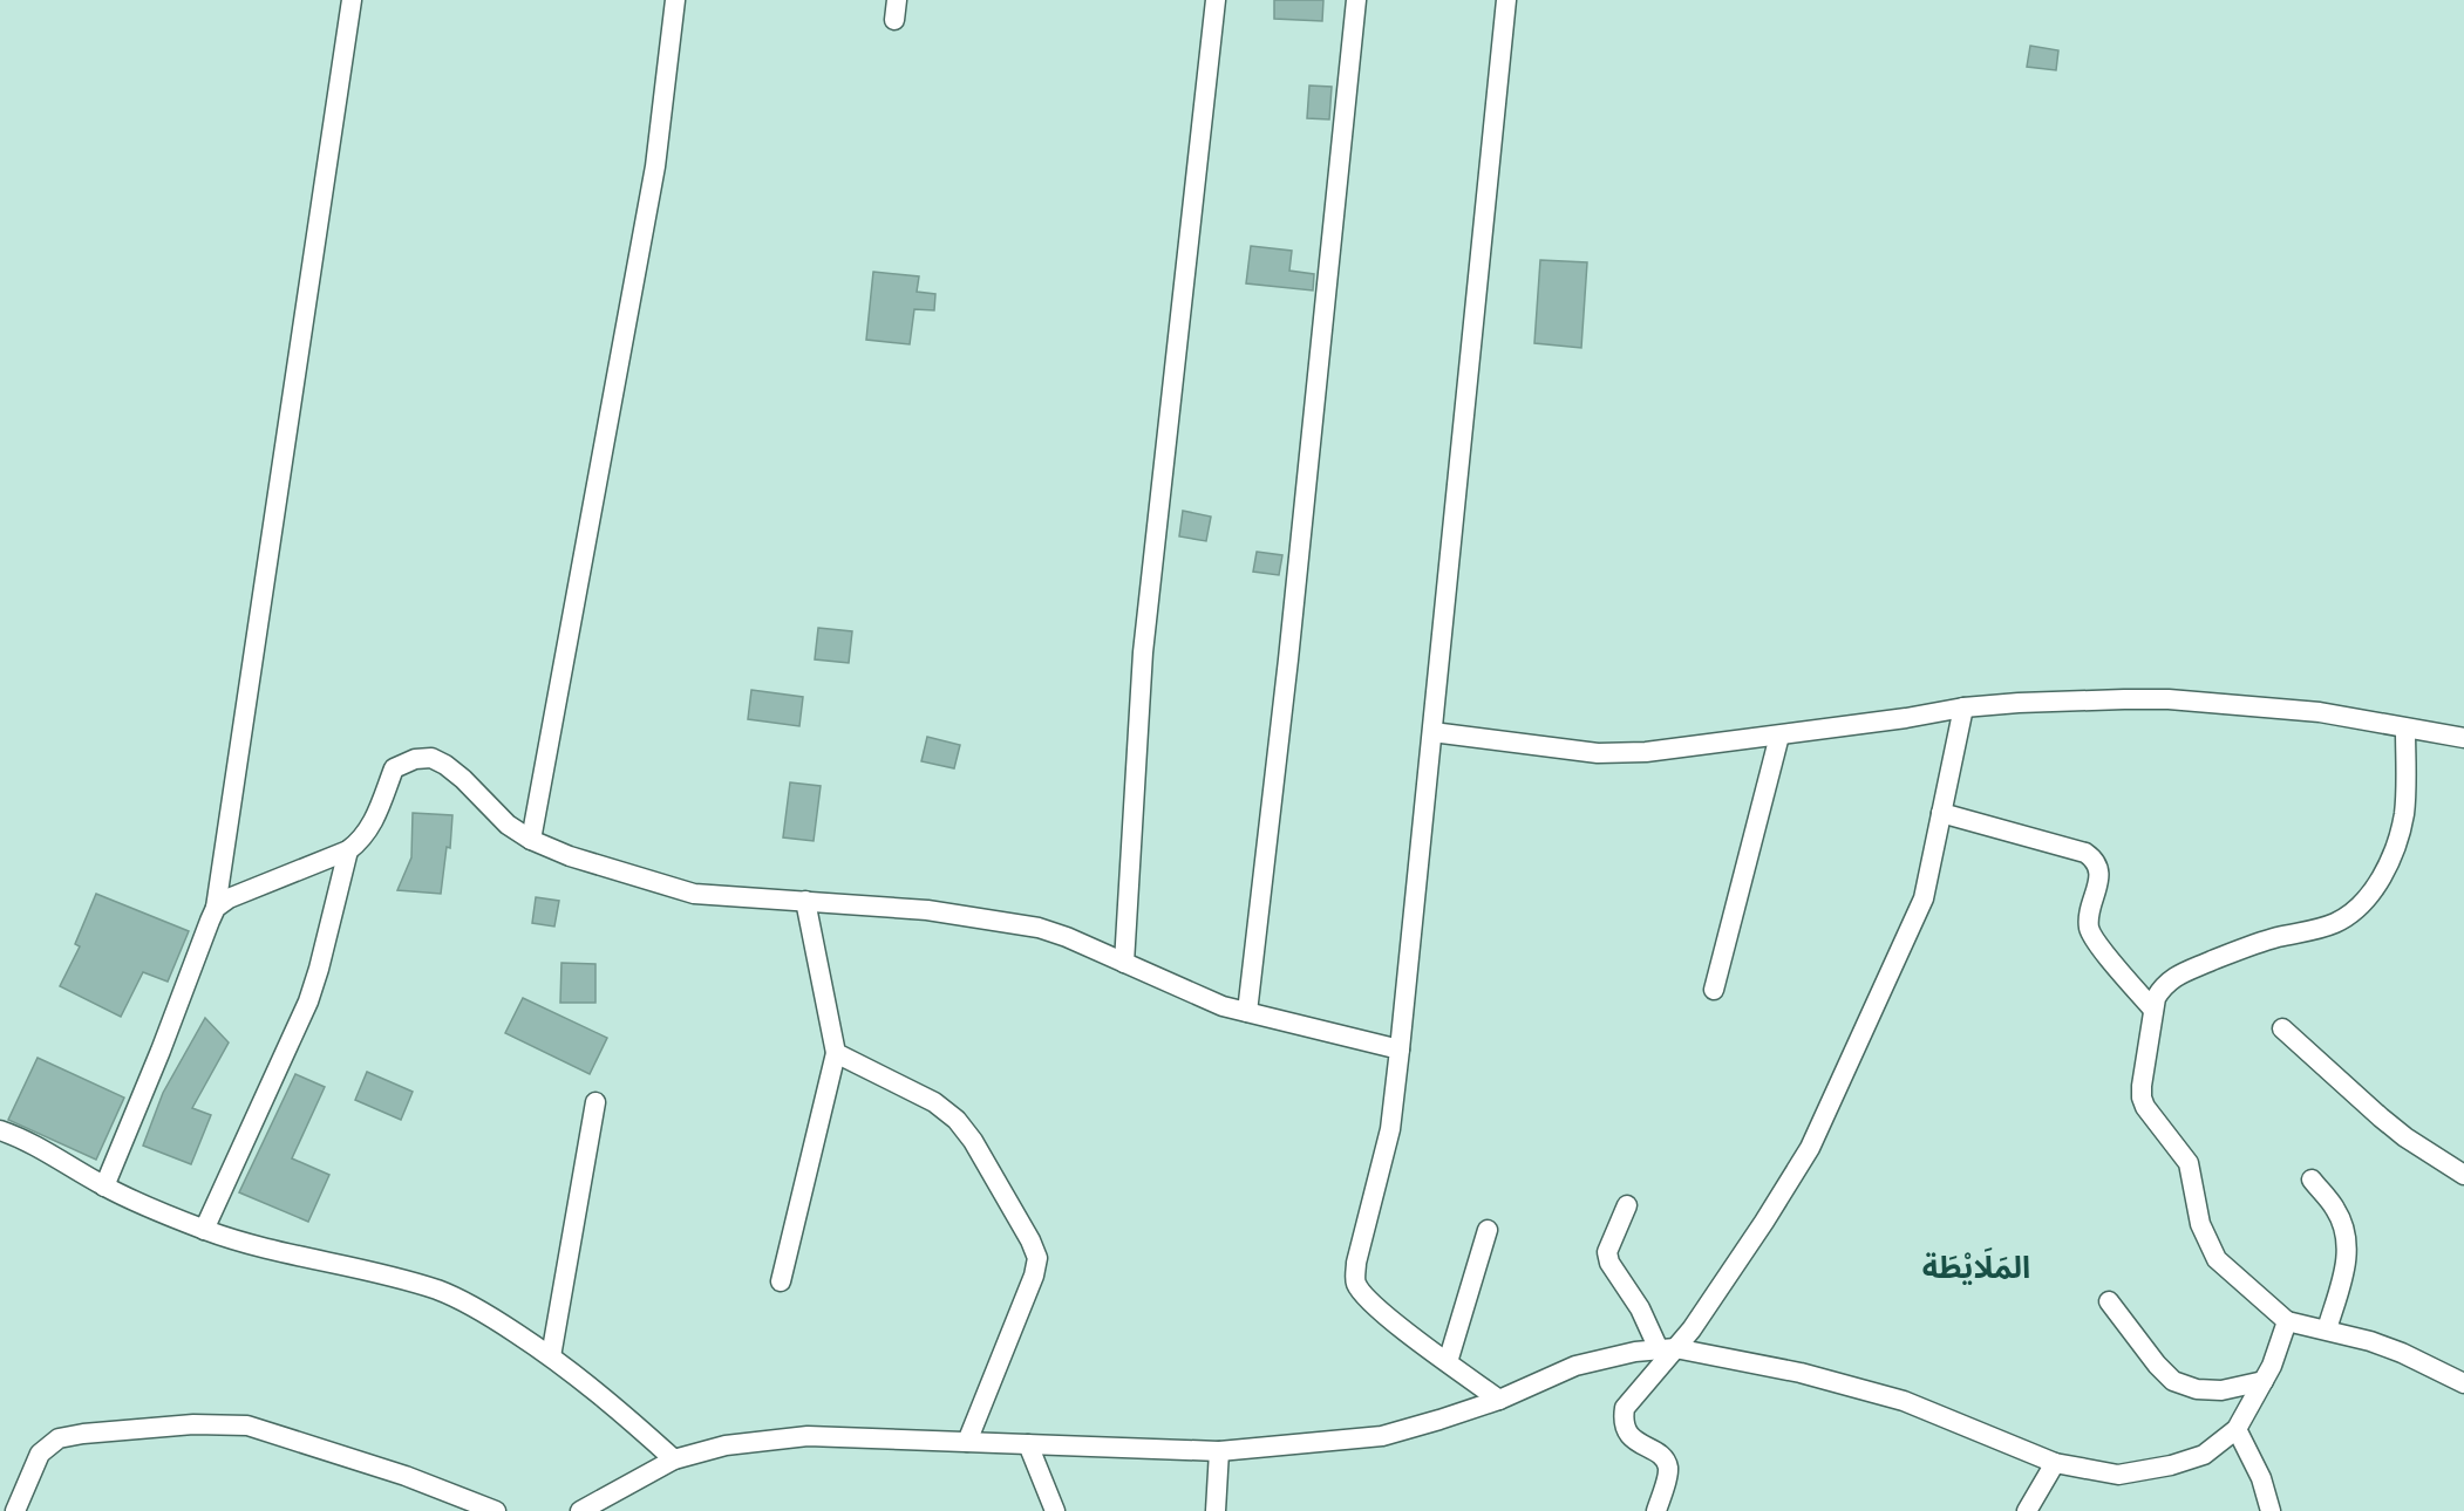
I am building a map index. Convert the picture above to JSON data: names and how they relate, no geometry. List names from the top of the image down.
{
  "districts": ["المَلَايْطَة"]
}
